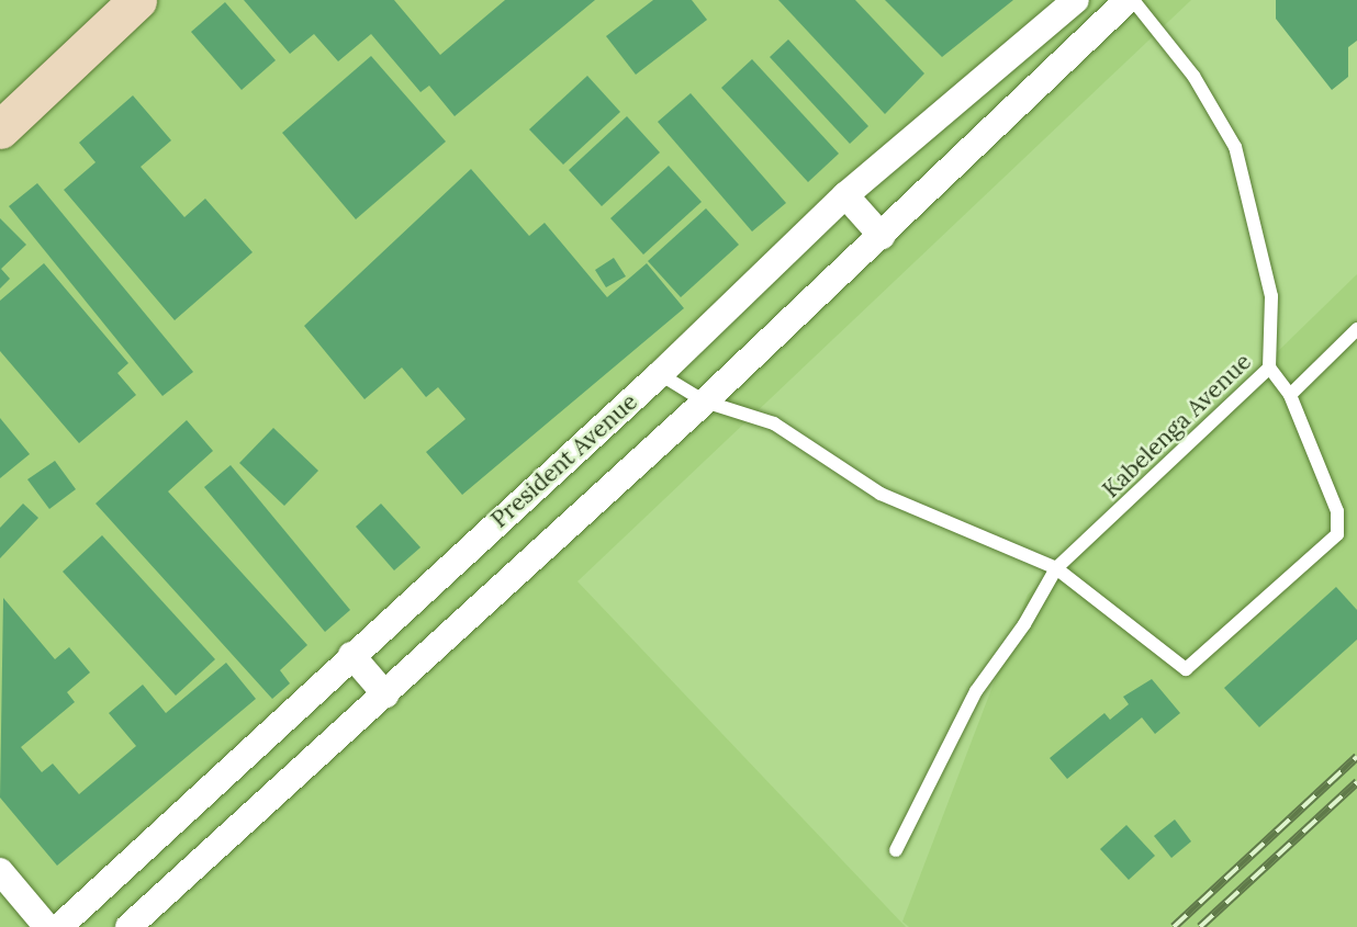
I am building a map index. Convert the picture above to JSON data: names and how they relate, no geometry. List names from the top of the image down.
{
  "streets": {
    "street": ["President Avenue"],
    "lane": ["Kabelenga Avenue"]
  }
}
